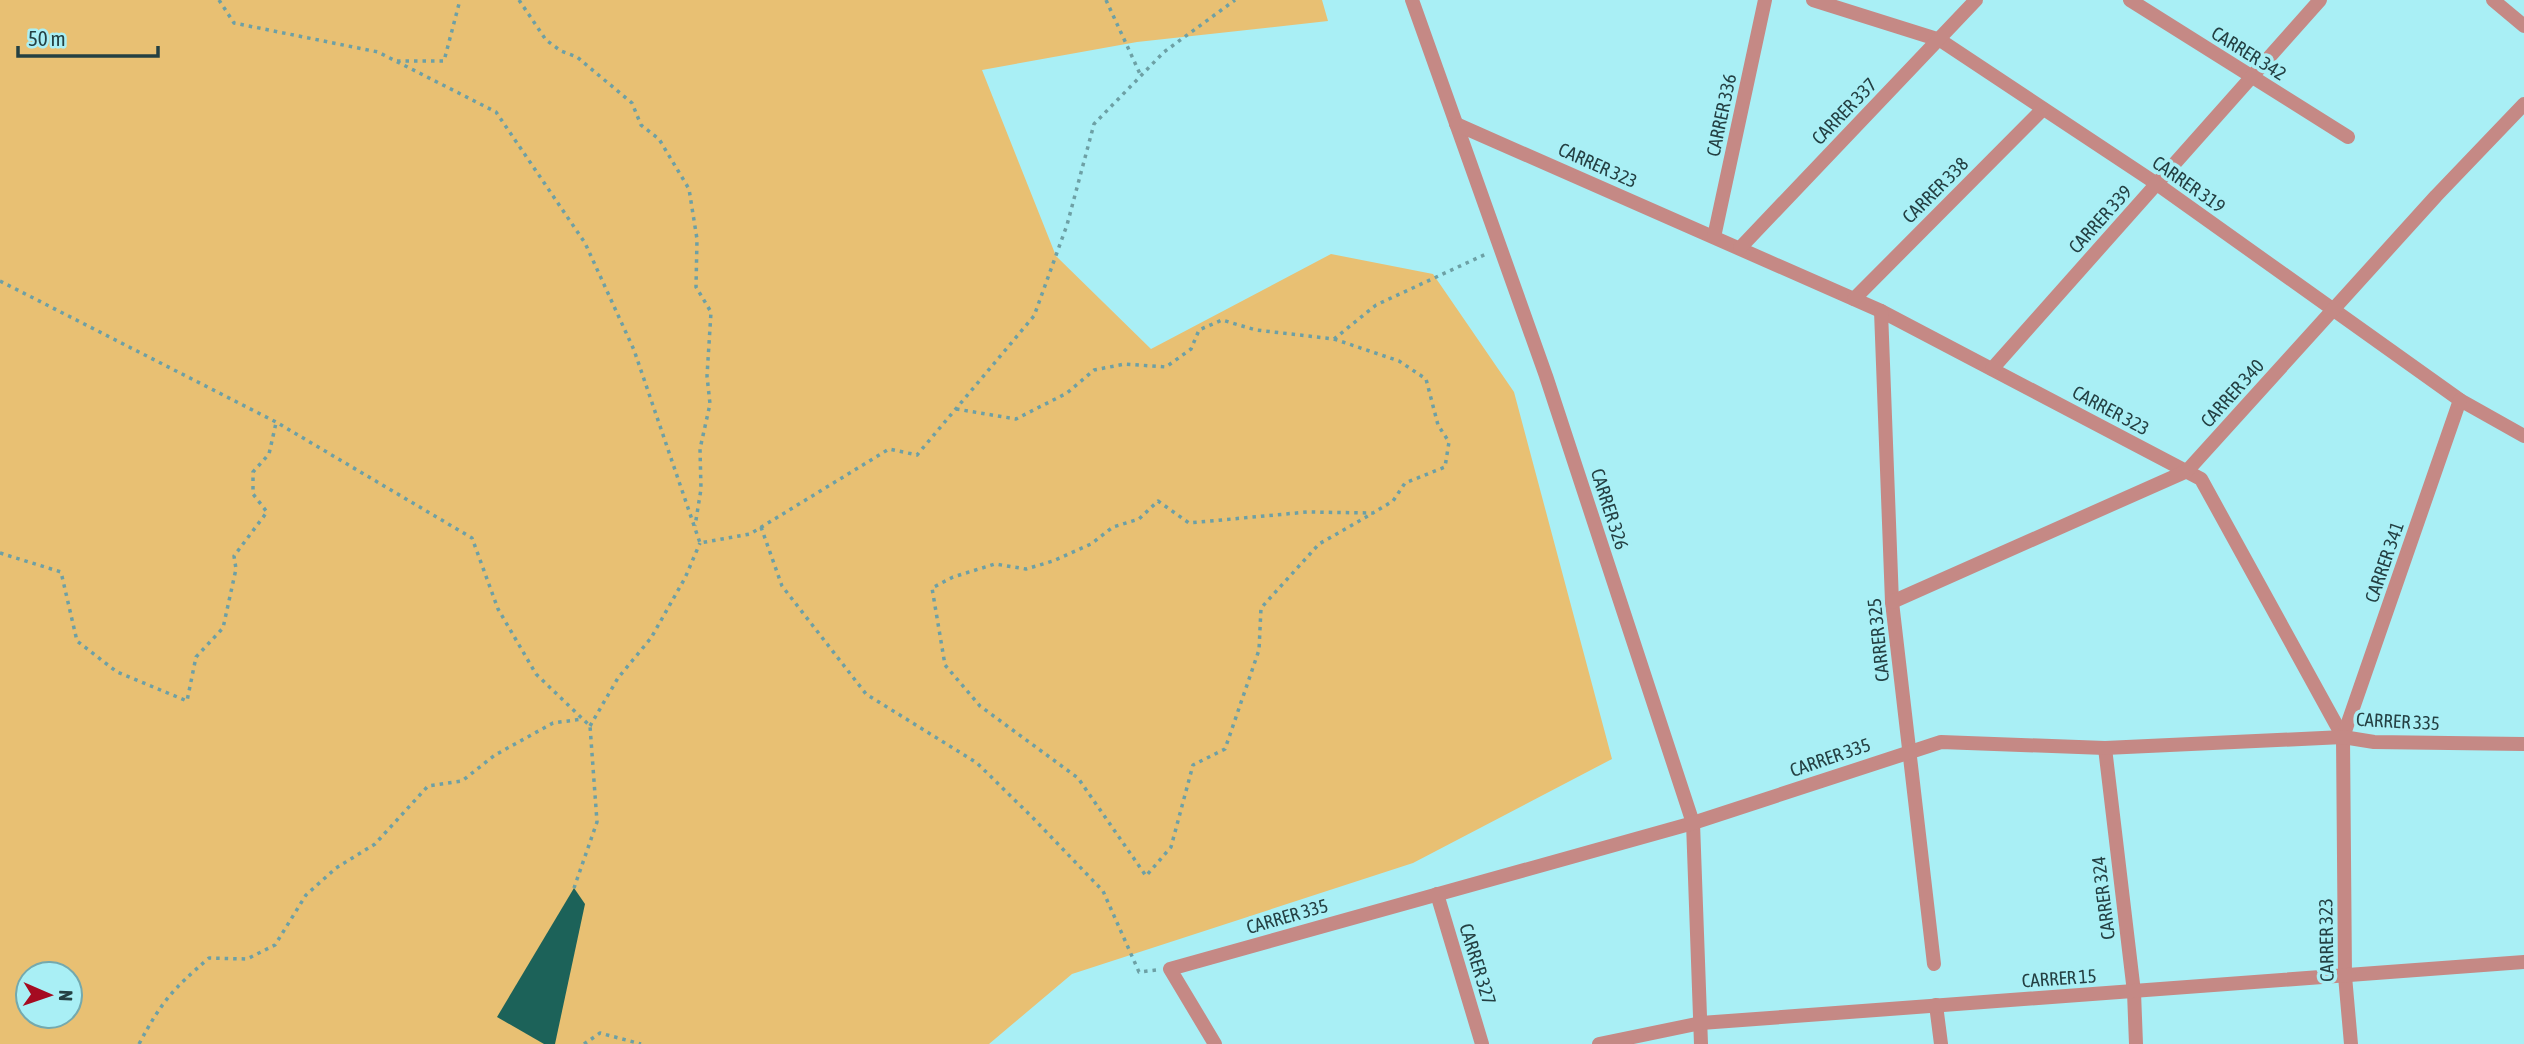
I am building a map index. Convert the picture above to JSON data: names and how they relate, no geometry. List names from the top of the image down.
{
  "streets": {
    "street": [
      "CARRER 342",
      "CARRER 337",
      "CARRER 336",
      "CARRER 323",
      "CARRER 319",
      "CARRER 338",
      "CARRER 339",
      "CARRER 340",
      "CARRER 326",
      "CARRER 341",
      "CARRER 325",
      "CARRER 335",
      "CARRER 324",
      "CARRER 327",
      "CARRER 15"
    ]
  },
  "crossings": [
    ["CARRER 342", "CARRER 339"],
    ["CARRER 337", "CARRER 323"],
    ["CARRER 337", "CARRER 319"],
    ["CARRER 336", "CARRER 323"],
    ["CARRER 323", "CARRER 338"],
    ["CARRER 323", "CARRER 339"],
    ["CARRER 323", "CARRER 340"],
    ["CARRER 323", "CARRER 326"],
    ["CARRER 323", "CARRER 341"],
    ["CARRER 323", "CARRER 325"],
    ["CARRER 323", "CARRER 335"],
    ["CARRER 323", "CARRER 15"],
    ["CARRER 319", "CARRER 338"],
    ["CARRER 319", "CARRER 339"],
    ["CARRER 319", "CARRER 340"],
    ["CARRER 319", "CARRER 341"],
    ["CARRER 340", "CARRER 325"],
    ["CARRER 326", "CARRER 335"],
    ["CARRER 326", "CARRER 15"],
    ["CARRER 341", "CARRER 335"],
    ["CARRER 325", "CARRER 335"],
    ["CARRER 335", "CARRER 324"],
    ["CARRER 335", "CARRER 327"],
    ["CARRER 324", "CARRER 15"]
  ],
  "scale_bar": "50 m",
  "north": "right"
}
